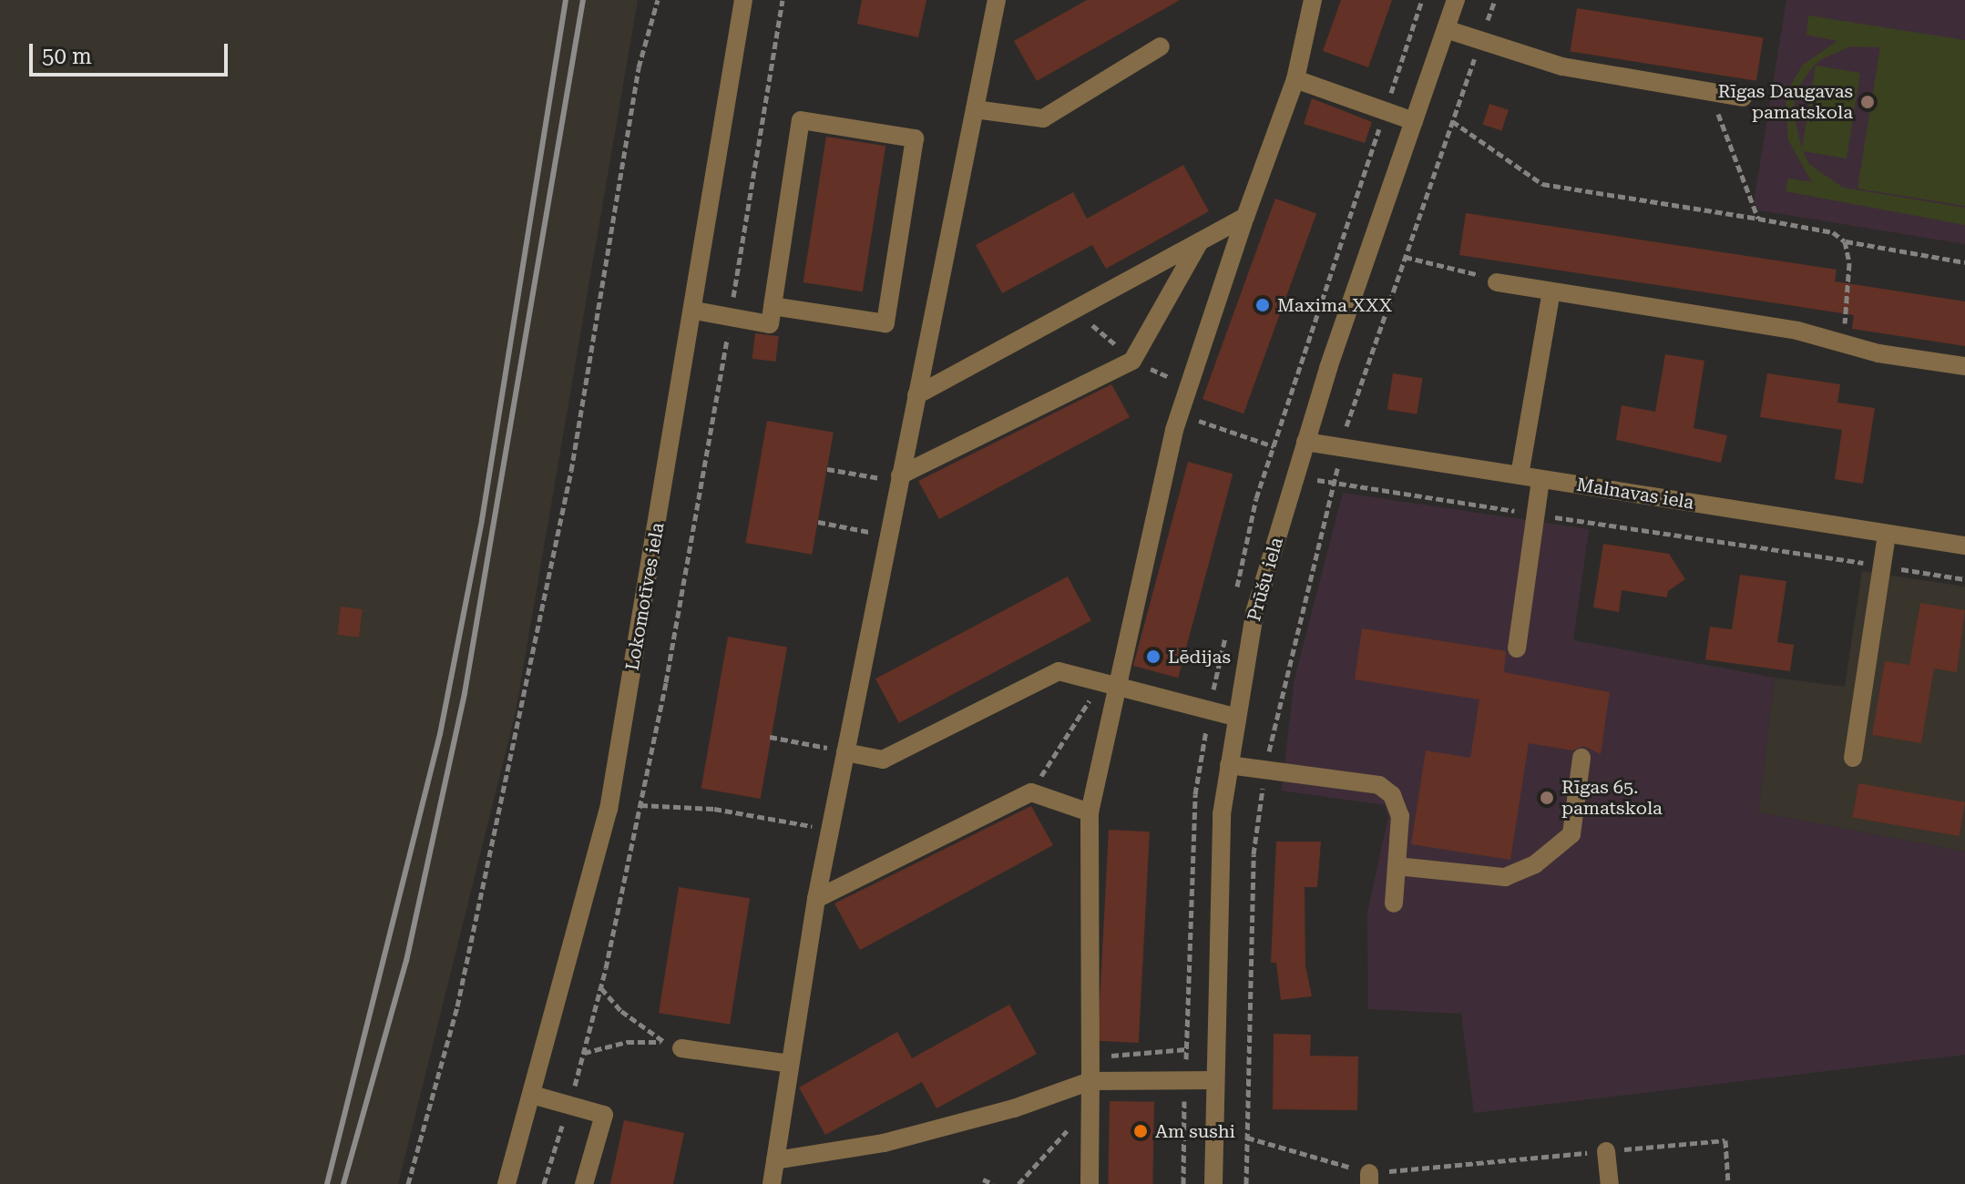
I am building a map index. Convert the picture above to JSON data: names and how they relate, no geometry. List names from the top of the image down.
{
  "streets": {
    "street": ["Malnavas iela", "Prūšu iela", "Lokomotīves iela"]
  },
  "crossings": [
    ["Malnavas iela", "Prūšu iela"]
  ],
  "places": [
    "Rīgas Daugavas pamatskola",
    "Maxima XXX",
    "Lēdijas",
    "Rīgas 65. pamatskola",
    "Am sushi"
  ],
  "scale_bar": "50 m"
}
